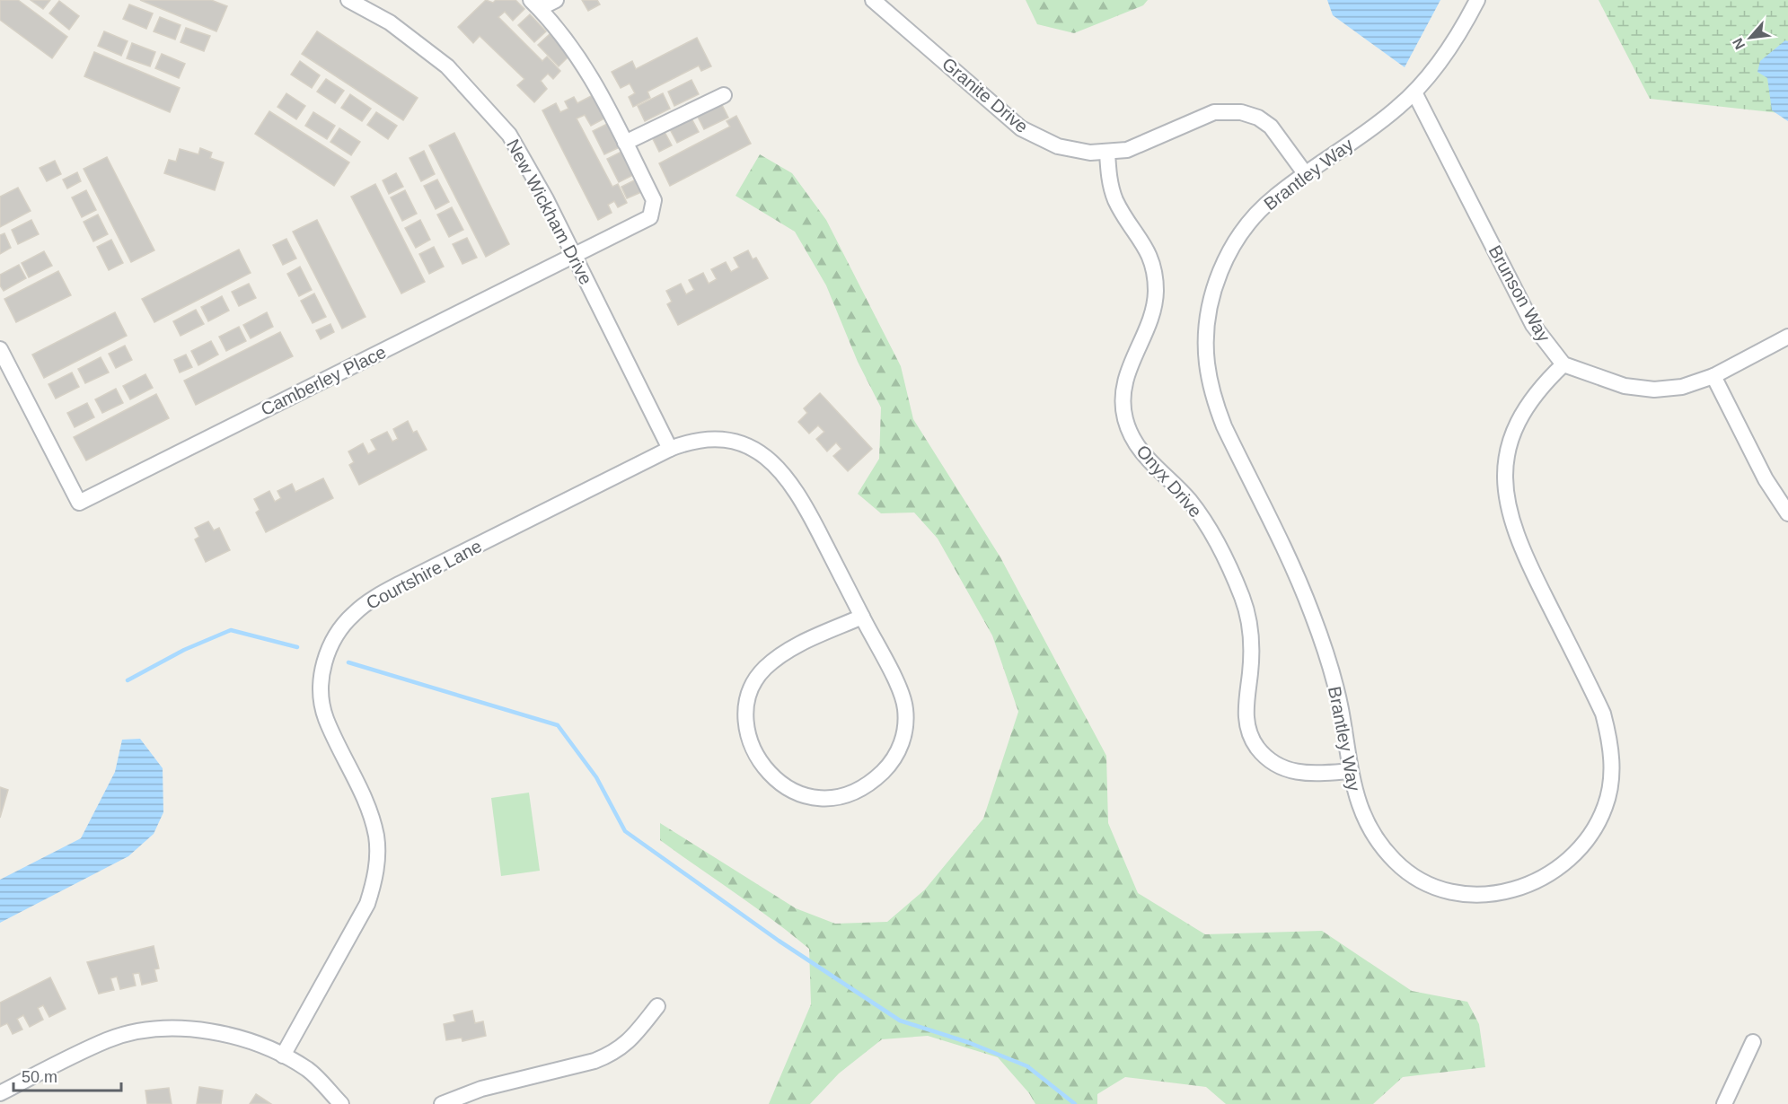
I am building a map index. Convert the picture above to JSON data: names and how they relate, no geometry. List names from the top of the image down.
{
  "streets": {
    "street": [
      "Granite Drive",
      "Brantley Way",
      "New Wickham Drive",
      "Brunson Way",
      "Camberley Place",
      "Onyx Drive",
      "Courtshire Lane"
    ]
  },
  "crossings": [
    ["Granite Drive", "Brantley Way"],
    ["Granite Drive", "Onyx Drive"],
    ["Brantley Way", "Brunson Way"],
    ["Brantley Way", "Onyx Drive"],
    ["New Wickham Drive", "Camberley Place"],
    ["New Wickham Drive", "Courtshire Lane"]
  ],
  "scale_bar": "50 m",
  "north": "bottom left"
}
